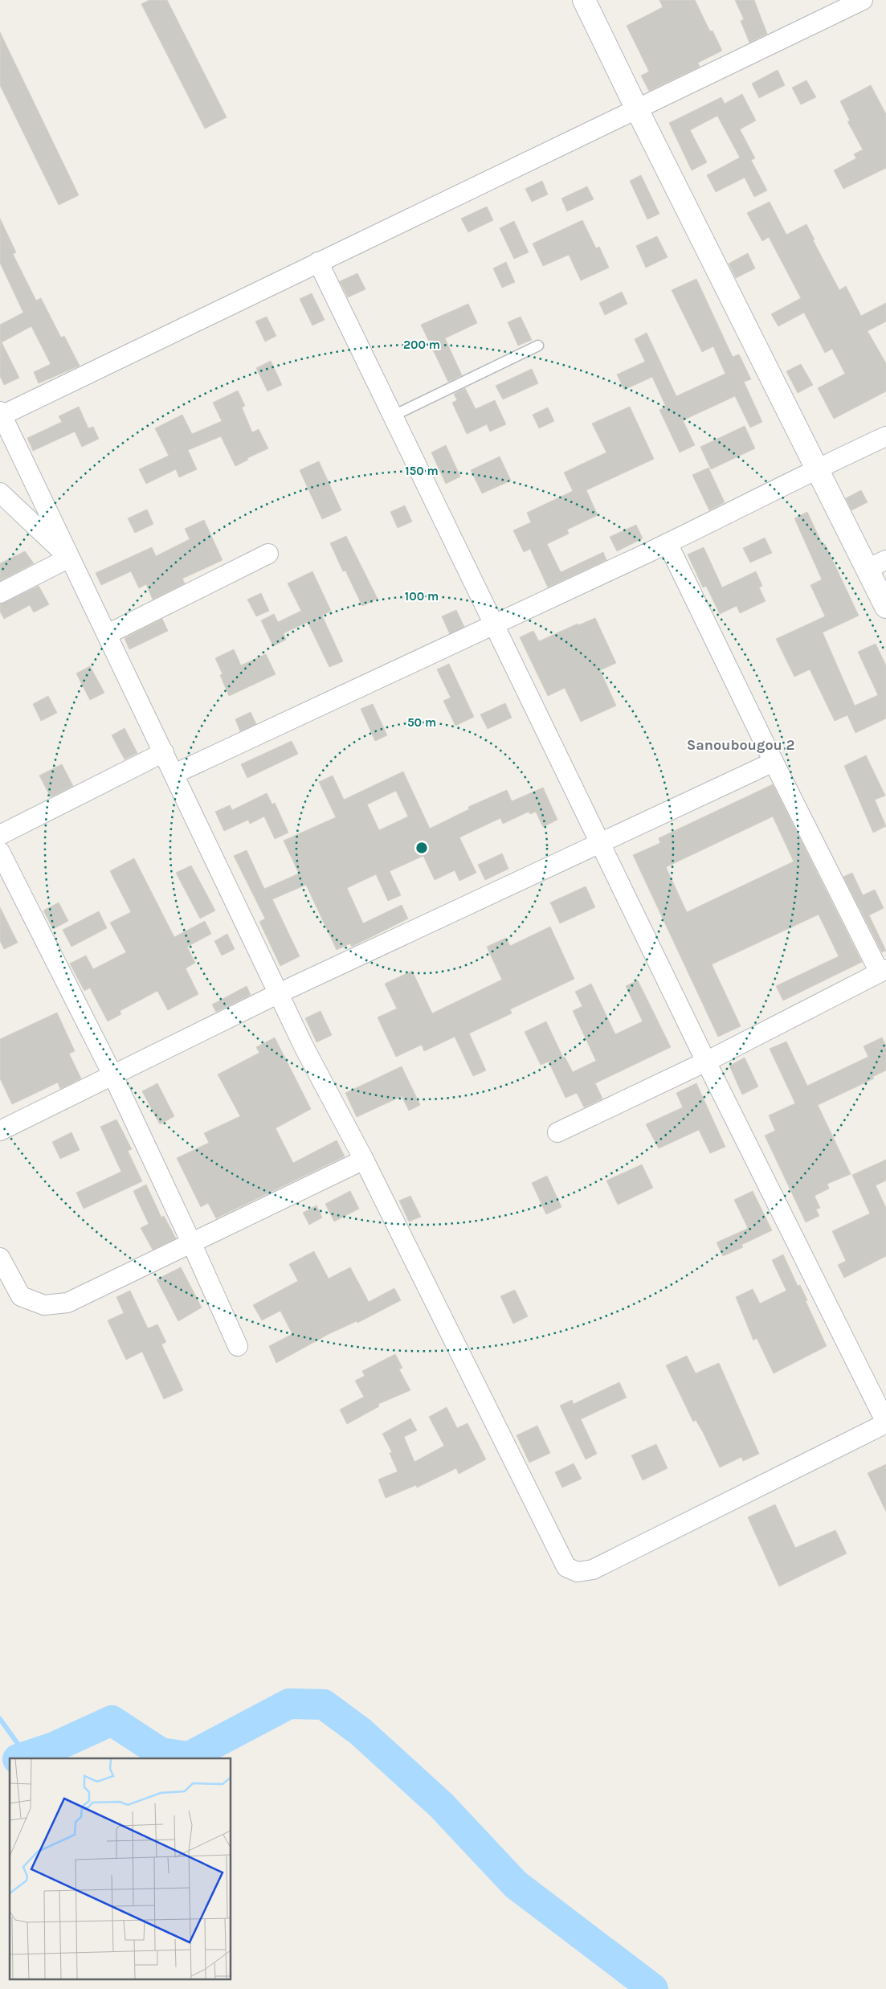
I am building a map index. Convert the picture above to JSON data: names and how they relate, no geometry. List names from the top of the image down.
{
  "districts": ["Sanoubougou 2"],
  "rings": [
    "200 m",
    "150 m",
    "100 m",
    "50 m"
  ]
}
